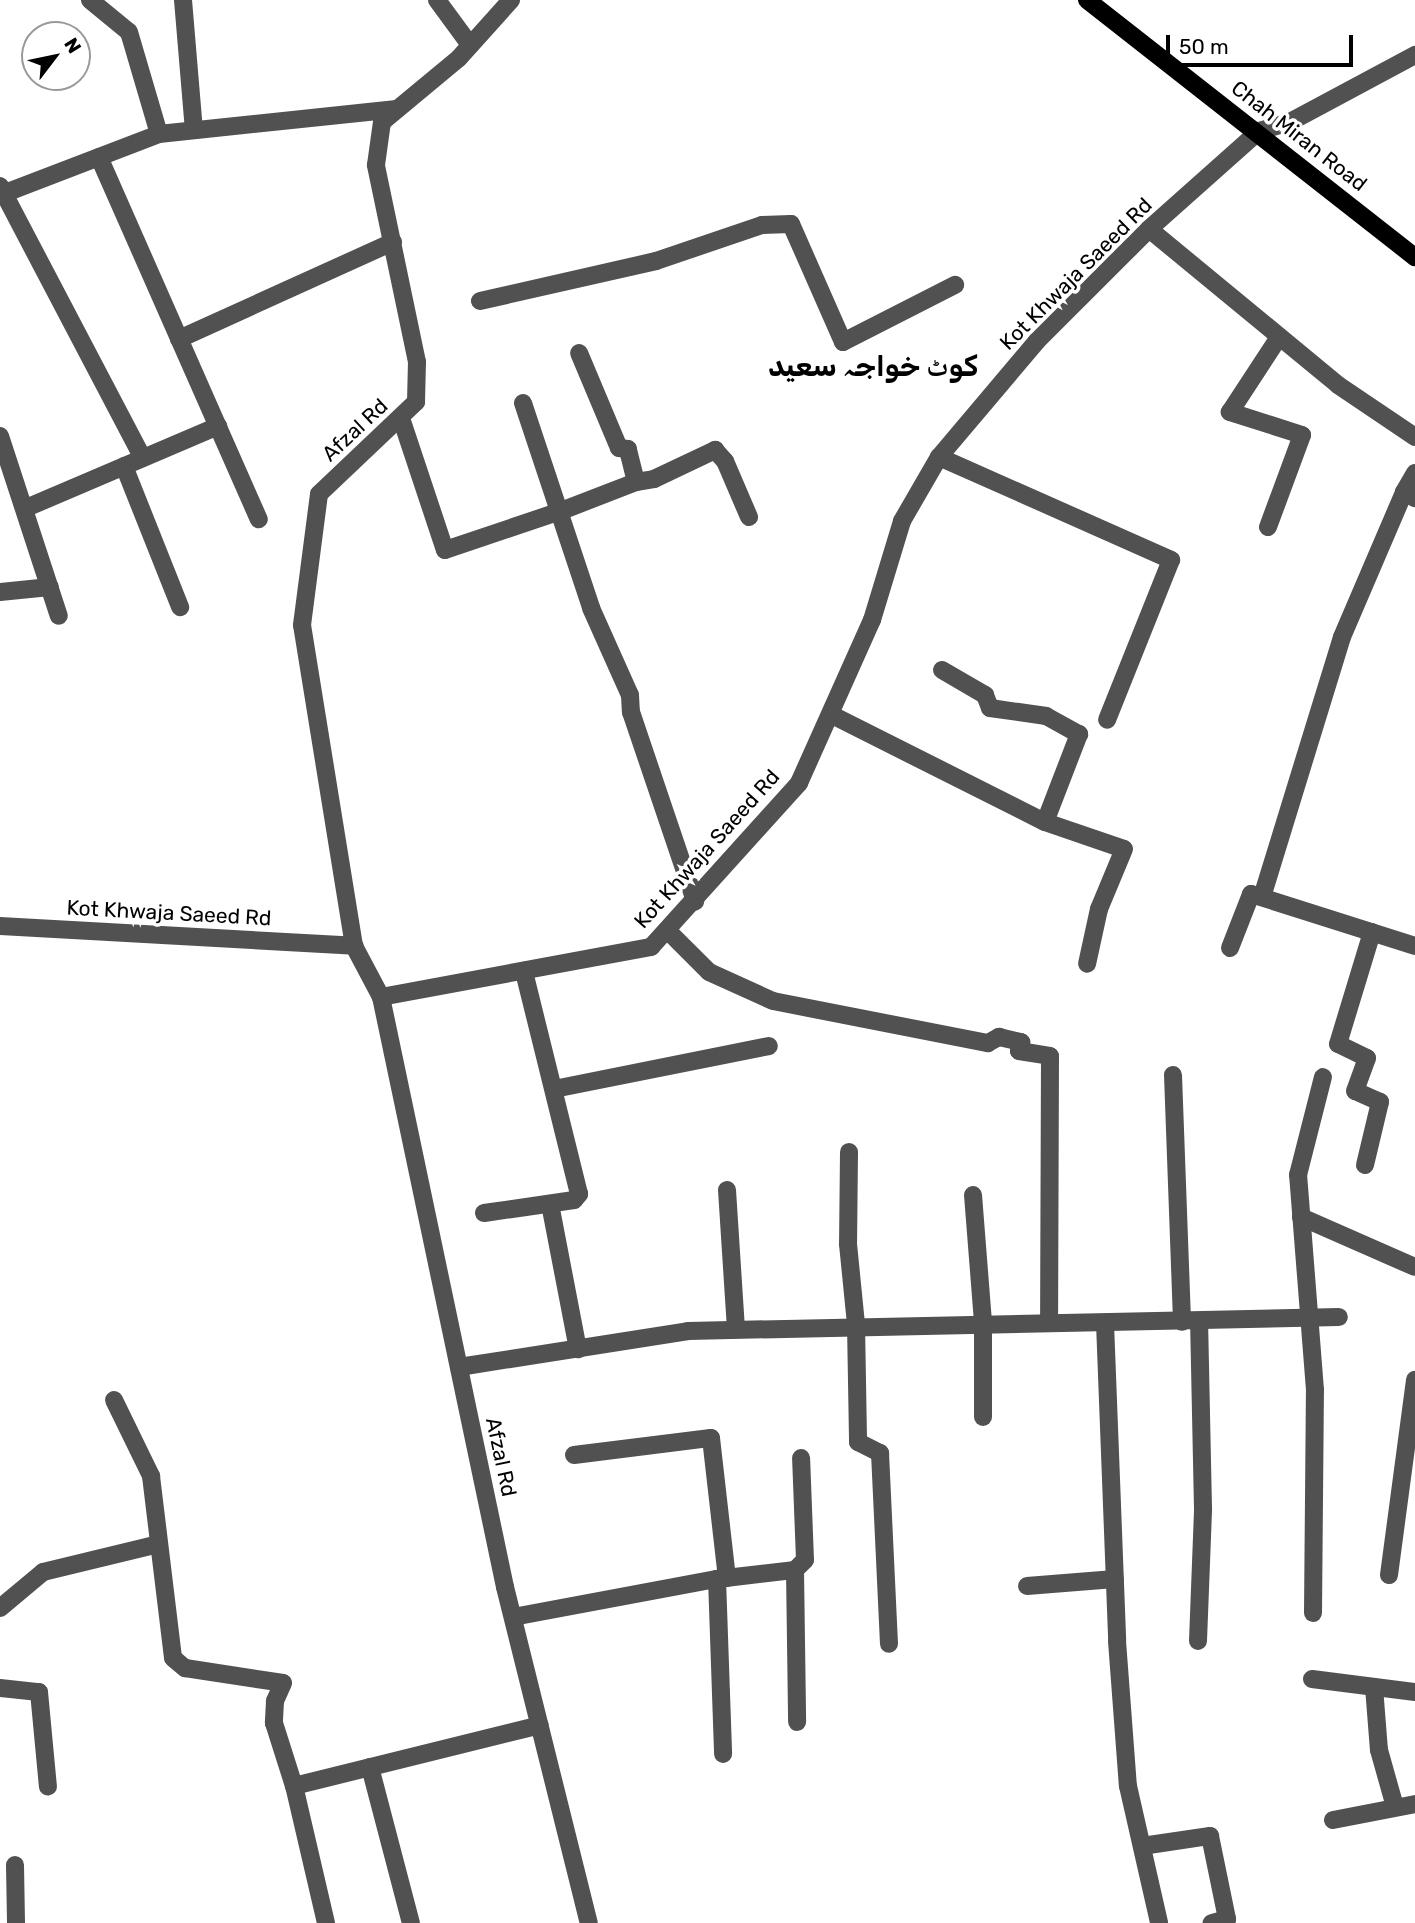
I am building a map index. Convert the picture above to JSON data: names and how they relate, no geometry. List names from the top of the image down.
{
  "streets": {
    "main road": ["Chah Miran Road"],
    "street": ["Kot Khwaja Saeed Rd", "Afzal Rd"]
  },
  "crossings": [
    ["Chah Miran Road", "Kot Khwaja Saeed Rd"],
    ["Kot Khwaja Saeed Rd", "Afzal Rd"]
  ],
  "districts": ["کوٹ خواجہ سعید"],
  "scale_bar": "50 m",
  "north": "top right"
}
